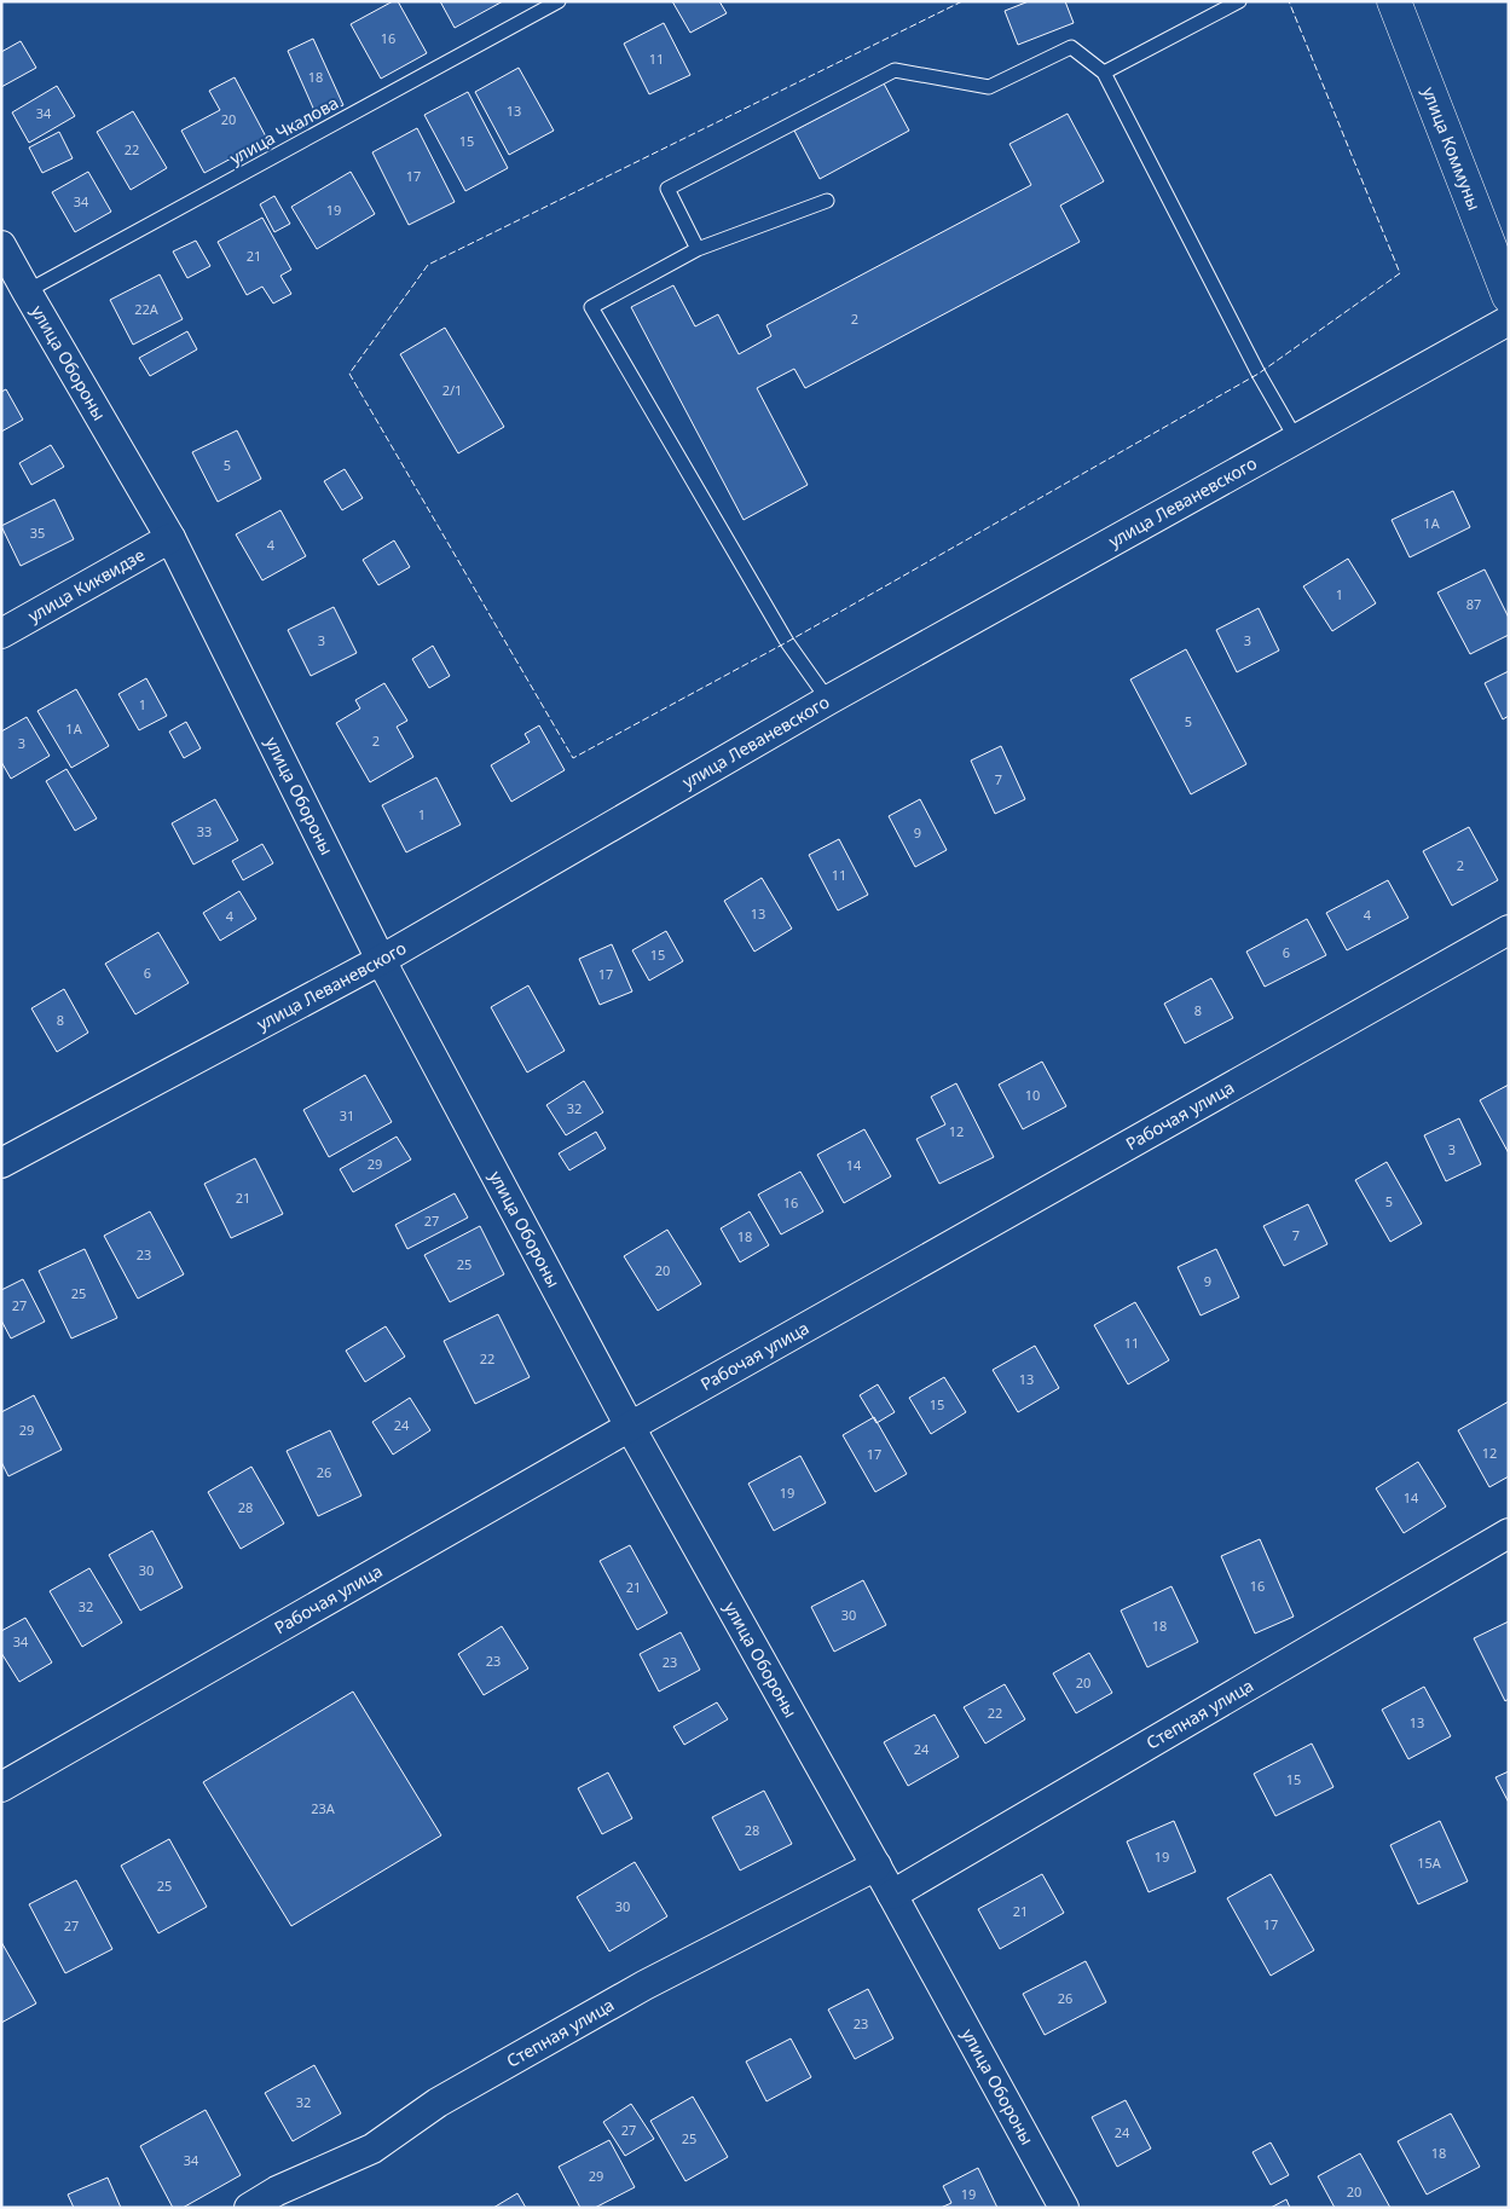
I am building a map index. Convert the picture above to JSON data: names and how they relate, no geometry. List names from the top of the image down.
{
  "streets": {
    "street": [
      "улица Коммуны",
      "улица Обороны",
      "улица Леваневского",
      "улица Киквидзе",
      "Рабочая улица",
      "Степная улица"
    ],
    "lane": ["улица Чкалова"]
  },
  "crossings": [
    ["улица Чкалова", "улица Обороны"],
    ["улица Обороны", "улица Леваневского"],
    ["улица Обороны", "улица Киквидзе"],
    ["улица Обороны", "Рабочая улица"],
    ["улица Обороны", "Степная улица"]
  ],
  "house_numbers": [
    "16",
    "11",
    "18",
    "13",
    "34",
    "20",
    "15",
    "22",
    "17",
    "34",
    "19",
    "21",
    "22А",
    "2",
    "2/1",
    "5",
    "1А",
    "35",
    "4",
    "1",
    "87",
    "3",
    "3",
    "1",
    "5",
    "1А",
    "2",
    "3",
    "7",
    "1",
    "33",
    "9",
    "2",
    "11",
    "13",
    "4",
    "4",
    "6",
    "15",
    "6",
    "17",
    "8",
    "8",
    "10",
    "32",
    "31",
    "12",
    "3",
    "29",
    "14",
    "21",
    "5",
    "16",
    "27",
    "7",
    "18",
    "23",
    "25",
    "20",
    "9",
    "25",
    "27",
    "11",
    "22",
    "13",
    "15",
    "24",
    "29",
    "12",
    "17",
    "26",
    "19",
    "14",
    "28",
    "30",
    "16",
    "21",
    "32",
    "30",
    "18",
    "34",
    "23",
    "23",
    "20",
    "22",
    "13",
    "24",
    "15",
    "23А",
    "28",
    "19",
    "15А",
    "25",
    "30",
    "21",
    "17",
    "27",
    "26",
    "23",
    "32",
    "27",
    "24",
    "25",
    "18",
    "34",
    "29",
    "20",
    "19"
  ]
}
